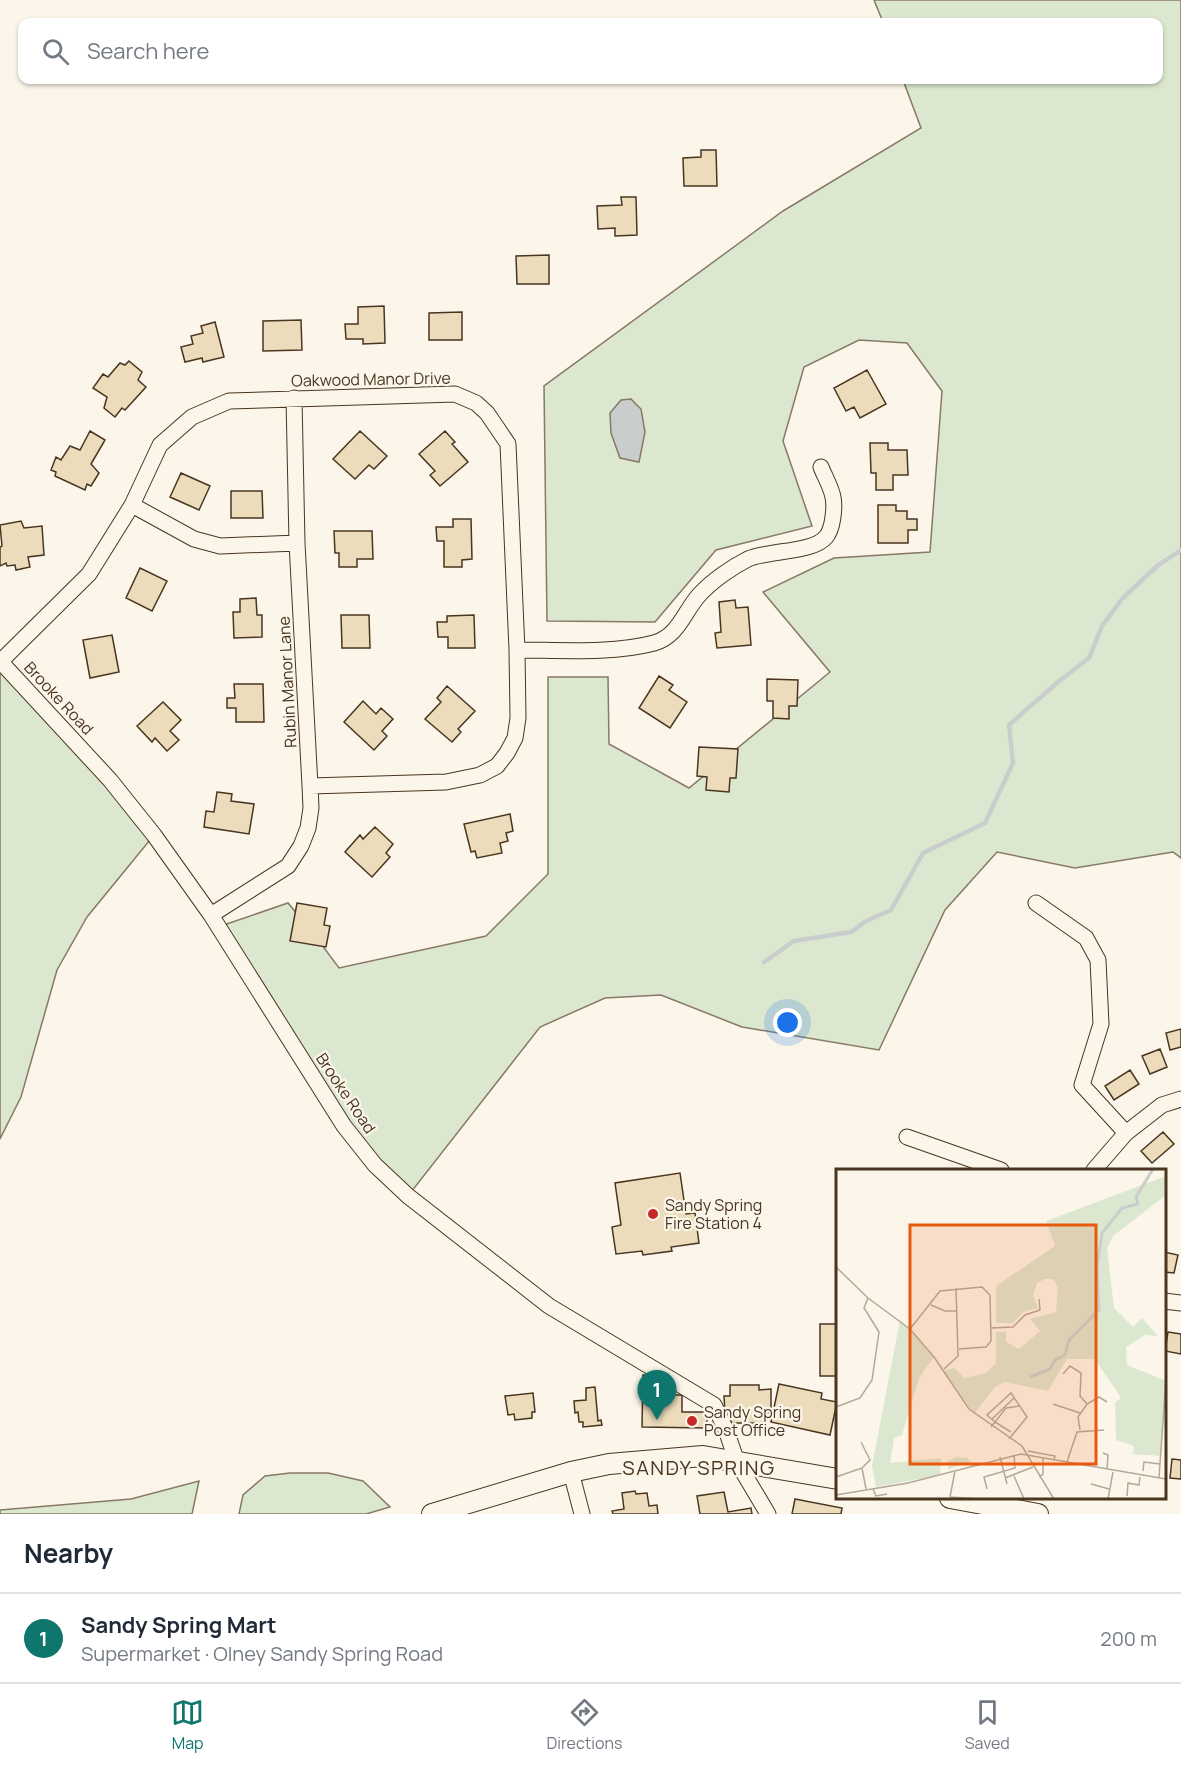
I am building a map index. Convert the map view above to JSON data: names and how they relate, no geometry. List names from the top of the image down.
{
  "streets": {
    "street": ["Oakwood Manor Drive", "Rubin Manor Lane", "Brooke Road"]
  },
  "crossings": [
    ["Oakwood Manor Drive", "Rubin Manor Lane"],
    ["Oakwood Manor Drive", "Brooke Road"],
    ["Rubin Manor Lane", "Brooke Road"]
  ],
  "districts": ["SANDY SPRING"],
  "places": ["Sandy Spring Fire Station 4", "Sandy Spring Post Office"],
  "page": {
    "search": "Search here",
    "pins": "1",
    "heading": "Nearby",
    "list": [
      {
        "mark": "1",
        "name": "Sandy Spring Mart",
        "note": "Supermarket · Olney Sandy Spring Road",
        "value": "200 m"
      }
    ],
    "nav": ["Map", "Directions", "Saved"]
  }
}
